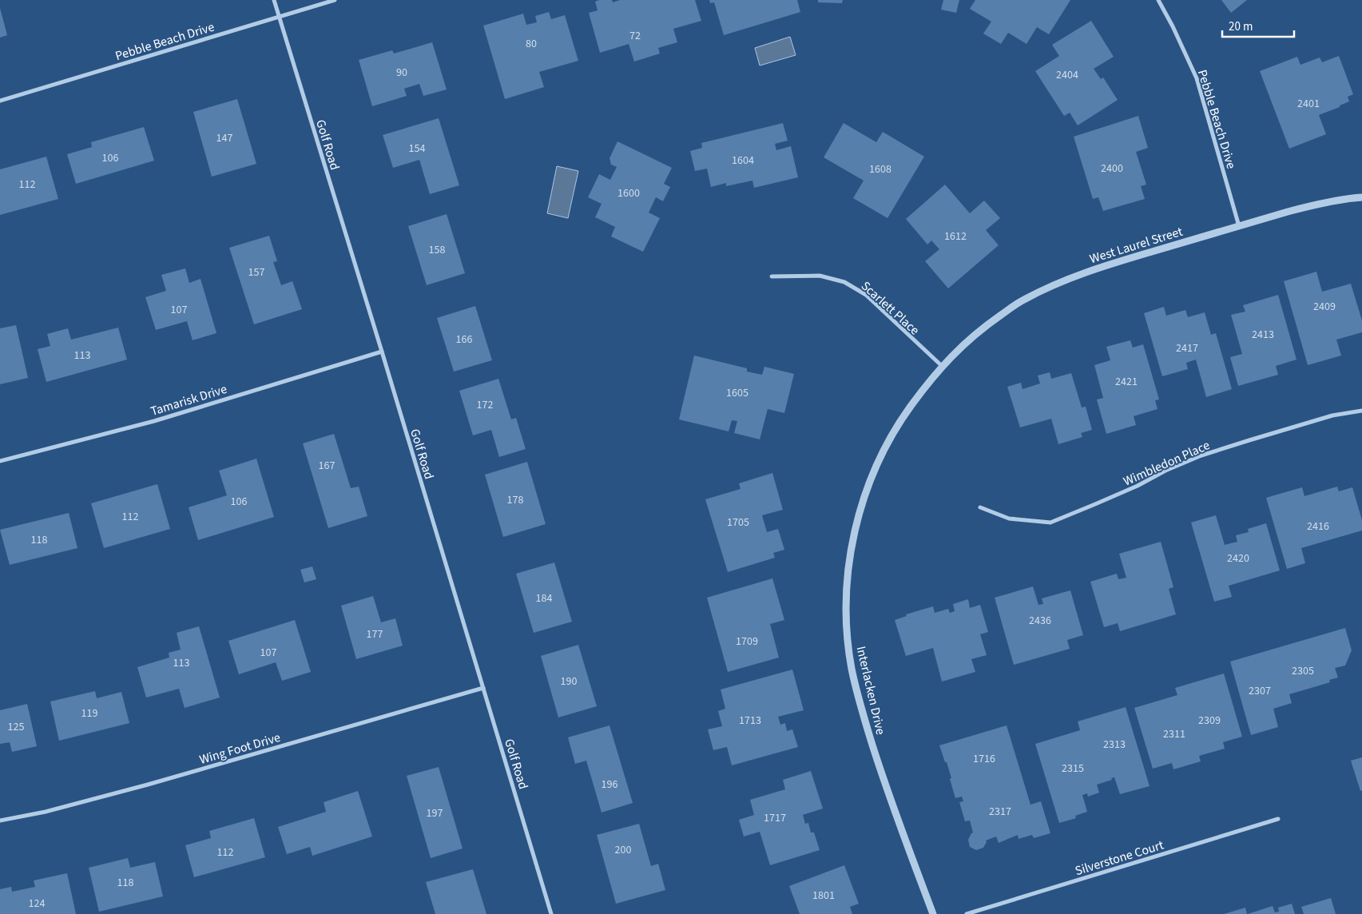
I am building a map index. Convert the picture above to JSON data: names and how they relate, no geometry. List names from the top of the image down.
{
  "streets": {
    "street": [
      "Pebble Beach Drive",
      "Golf Road",
      "West Laurel Street",
      "Scarlett Place",
      "Tamarisk Drive",
      "Wimbledon Place",
      "Interlacken Drive",
      "Wing Foot Drive",
      "Silverstone Court"
    ]
  },
  "crossings": [
    ["Pebble Beach Drive", "Golf Road"],
    ["Pebble Beach Drive", "West Laurel Street"],
    ["Golf Road", "Tamarisk Drive"],
    ["Golf Road", "Wing Foot Drive"],
    ["West Laurel Street", "Scarlett Place"],
    ["West Laurel Street", "Interlacken Drive"],
    ["Scarlett Place", "Interlacken Drive"]
  ],
  "house_numbers": [
    "72",
    "80",
    "90",
    "2404",
    "2401",
    "147",
    "154",
    "106",
    "1604",
    "2400",
    "1608",
    "112",
    "1600",
    "1612",
    "158",
    "157",
    "2409",
    "107",
    "2413",
    "166",
    "2417",
    "113",
    "2421",
    "1605",
    "172",
    "167",
    "178",
    "106",
    "112",
    "1705",
    "2416",
    "118",
    "2420",
    "184",
    "2436",
    "177",
    "1709",
    "107",
    "113",
    "2305",
    "190",
    "2307",
    "119",
    "1713",
    "2309",
    "125",
    "2311",
    "2313",
    "1716",
    "2315",
    "196",
    "2317",
    "197",
    "1717",
    "200",
    "112",
    "118",
    "1801",
    "124"
  ],
  "scale_bar": "20 m"
}
